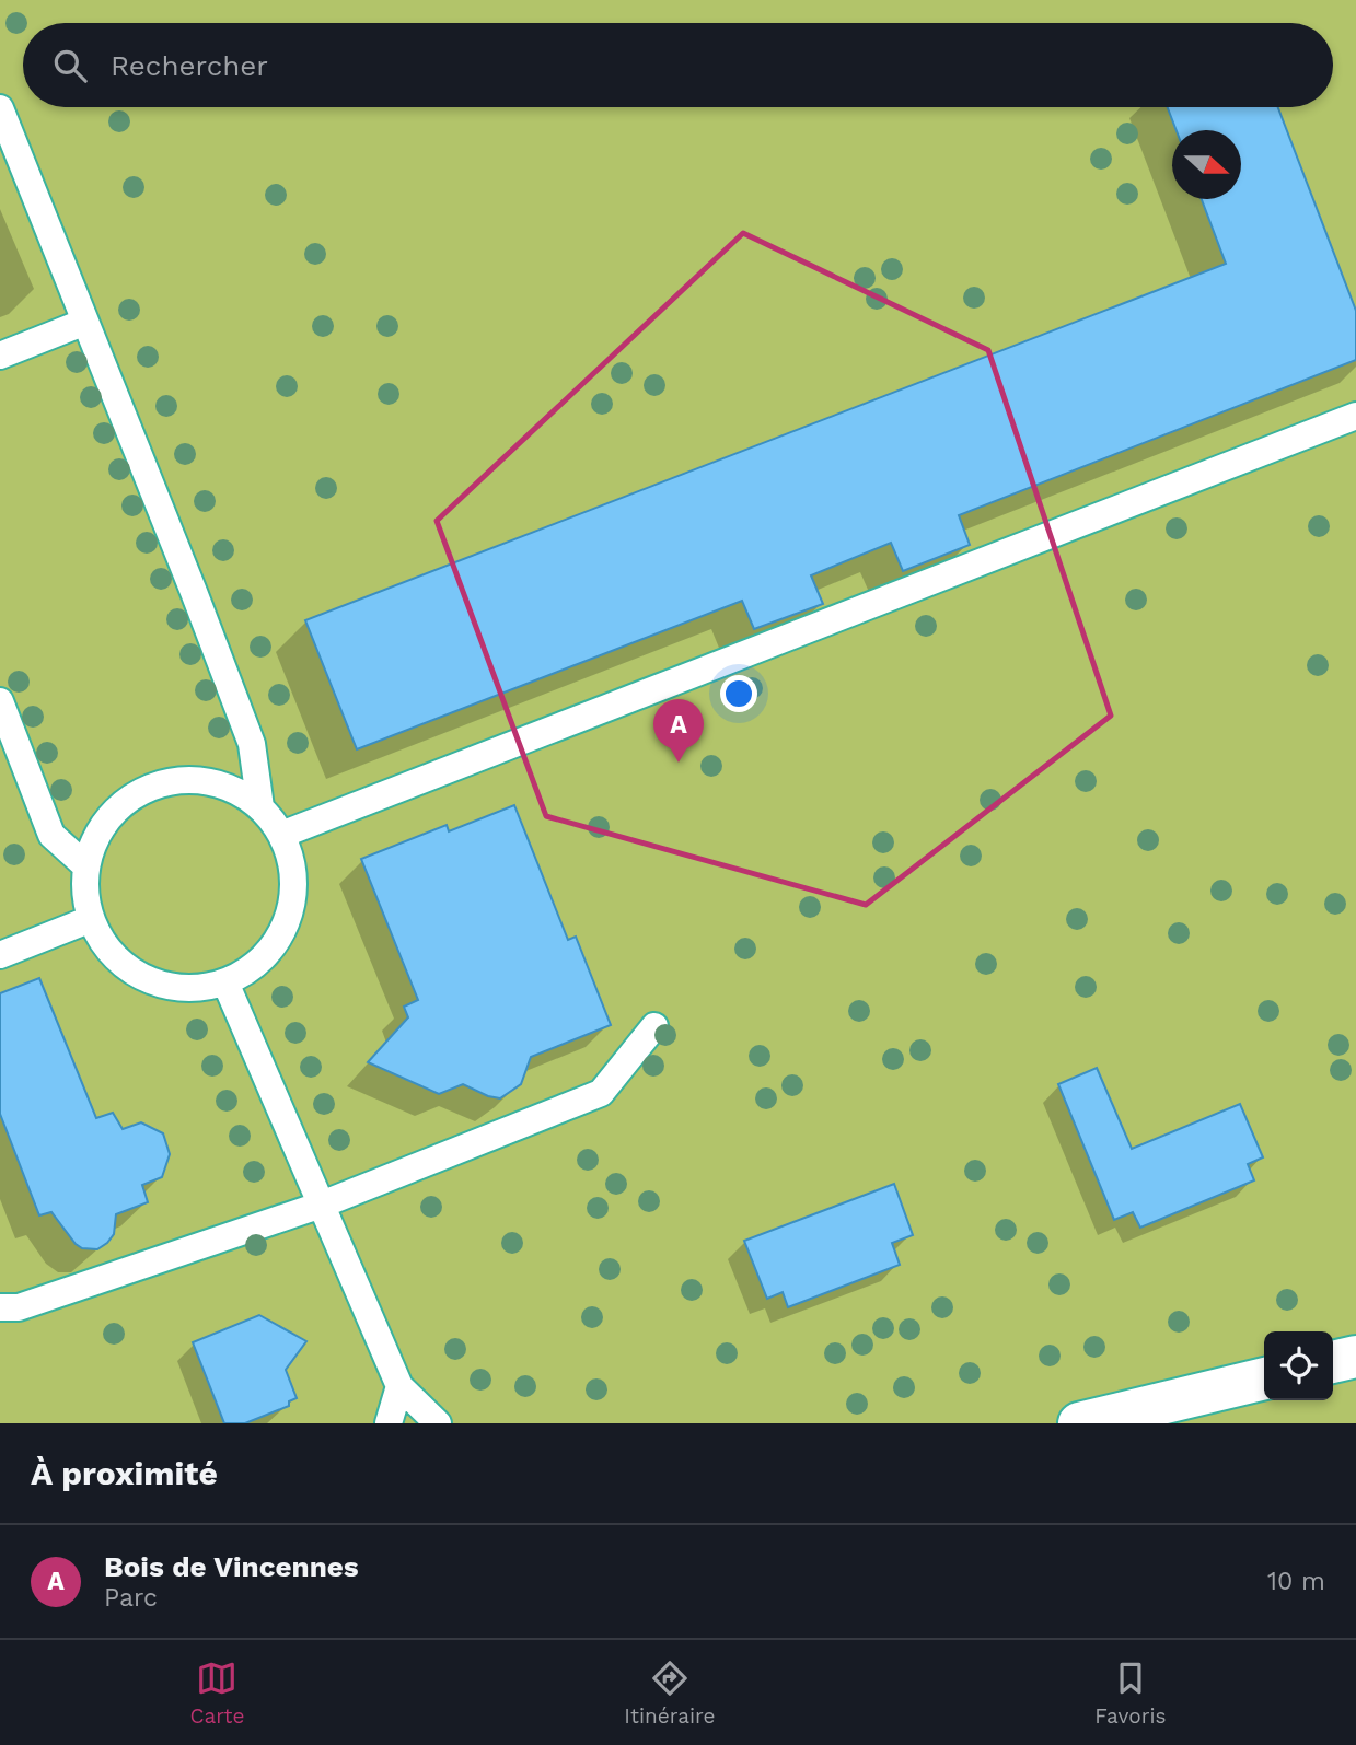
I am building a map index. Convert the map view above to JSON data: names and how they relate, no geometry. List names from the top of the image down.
{
  "north": "right",
  "page": {
    "search": "Rechercher",
    "pins": "A",
    "heading": "À proximité",
    "list": [
      {
        "mark": "A",
        "name": "Bois de Vincennes",
        "note": "Parc",
        "value": "10 m"
      }
    ],
    "nav": ["Carte", "Itinéraire", "Favoris"]
  }
}
